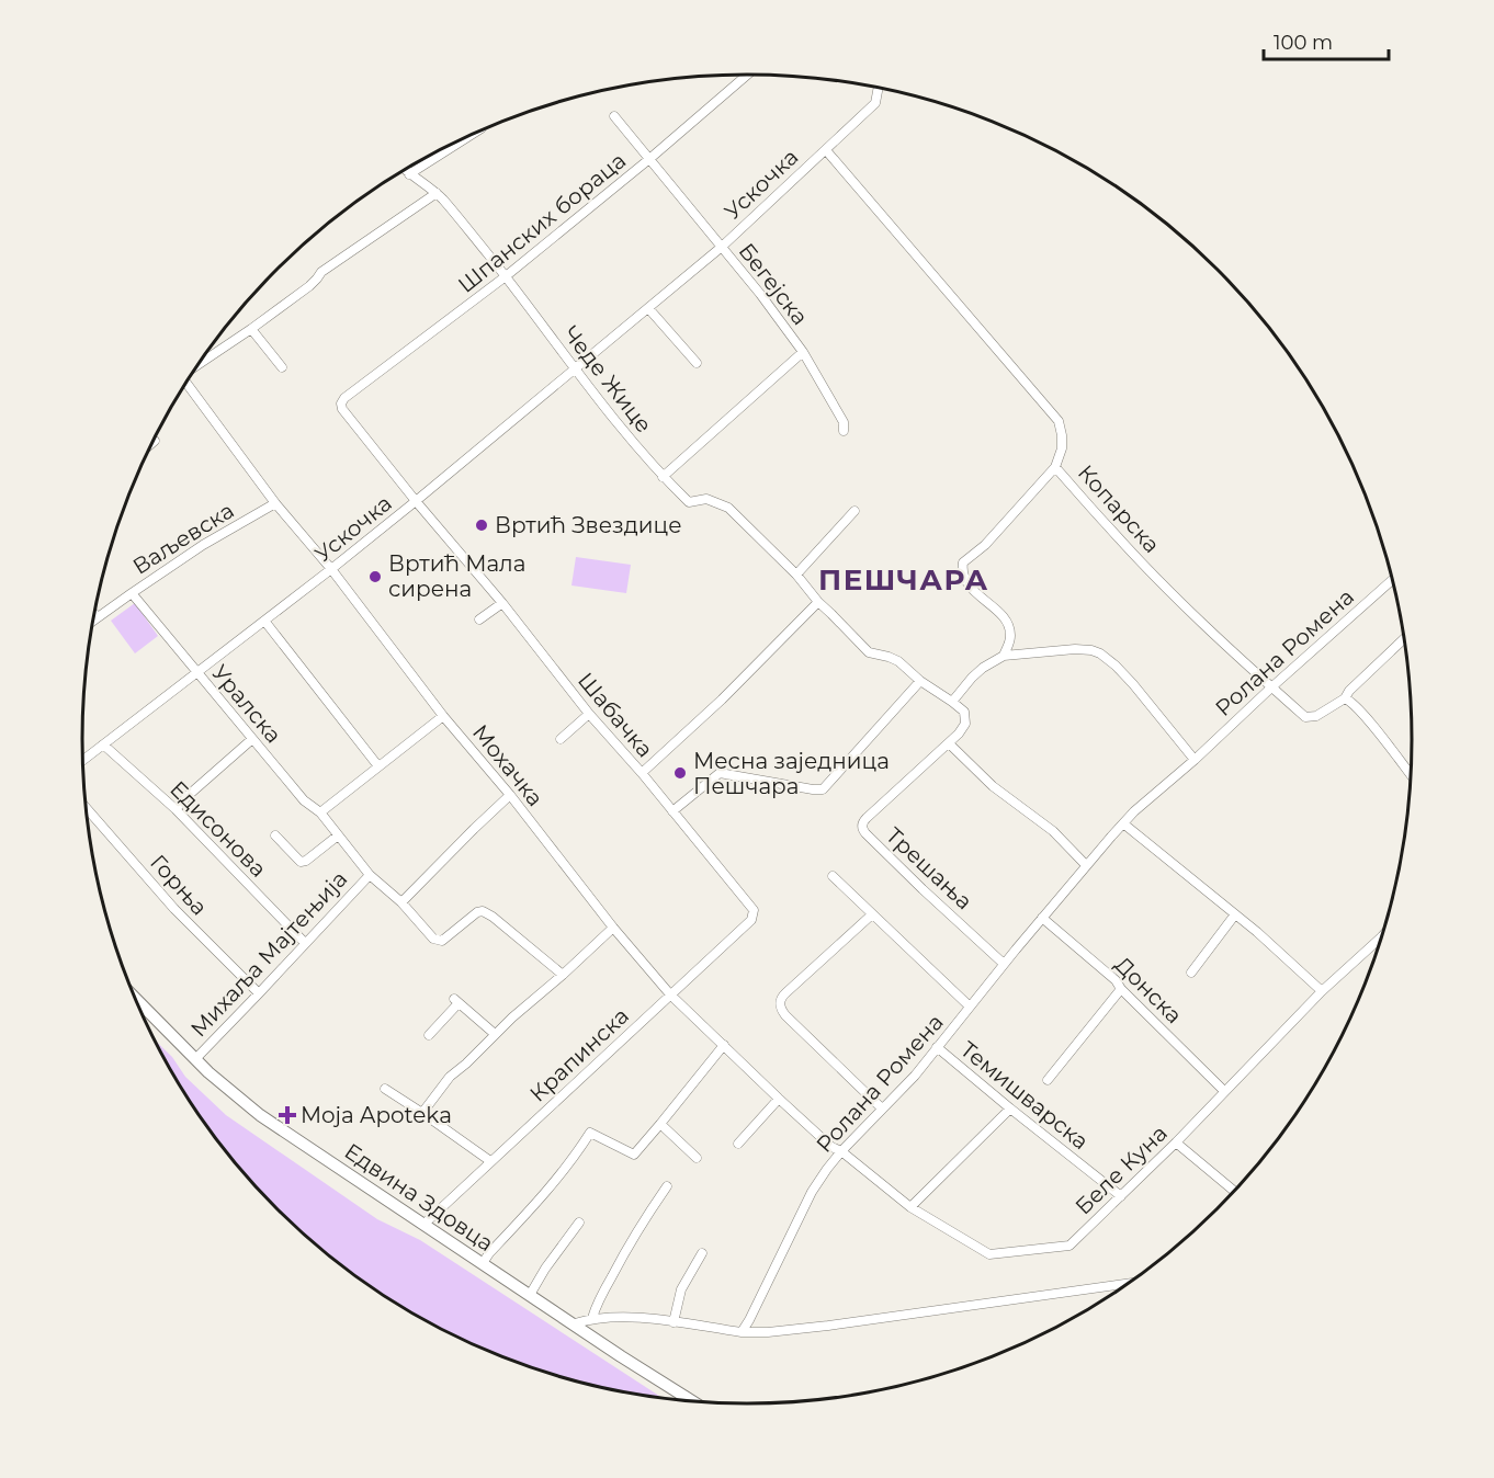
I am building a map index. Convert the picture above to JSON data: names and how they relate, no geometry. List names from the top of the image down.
{
  "streets": {
    "main road": ["Едвина Здовца"],
    "street": [
      "Ускочка",
      "Шпанских бораца",
      "Бегејска",
      "Чеде Жице",
      "Копарска",
      "Ваљевска",
      "Ролана Ромена",
      "Уралска",
      "Шабачка",
      "Мохачка",
      "Едисонова",
      "Трешања",
      "Горња",
      "Михаља Мајтењија",
      "Донска",
      "Крапинска",
      "Темишварска",
      "Беле Куна"
    ]
  },
  "crossings": [
    ["Ускочка", "Бегејска"],
    ["Ускочка", "Чеде Жице"],
    ["Ускочка", "Копарска"],
    ["Ускочка", "Уралска"],
    ["Ускочка", "Шабачка"],
    ["Ускочка", "Мохачка"],
    ["Ускочка", "Едисонова"],
    ["Шпанских бораца", "Бегејска"],
    ["Шпанских бораца", "Чеде Жице"],
    ["Шпанских бораца", "Шабачка"],
    ["Копарска", "Ролана Ромена"],
    ["Ваљевска", "Уралска"],
    ["Ваљевска", "Мохачка"],
    ["Ролана Ромена", "Мохачка"],
    ["Ролана Ромена", "Трешања"],
    ["Ролана Ромена", "Донска"],
    ["Ролана Ромена", "Темишварска"],
    ["Ролана Ромена", "Беле Куна"],
    ["Уралска", "Михаља Мајтењија"],
    ["Шабачка", "Крапинска"],
    ["Мохачка", "Крапинска"],
    ["Мохачка", "Беле Куна"],
    ["Едисонова", "Михаља Мајтењија"],
    ["Горња", "Михаља Мајтењија"],
    ["Михаља Мајтењија", "Едвина Здовца"],
    ["Донска", "Беле Куна"],
    ["Крапинска", "Едвина Здовца"],
    ["Темишварска", "Беле Куна"]
  ],
  "districts": ["ПЕШЧАРА"],
  "places": {
    "other": ["Вртић Звездице", "Вртић Мала сирена", "Месна заједница Пешчара"],
    "health": ["Moja Apoteka"]
  },
  "scale_bar": "100 m"
}
